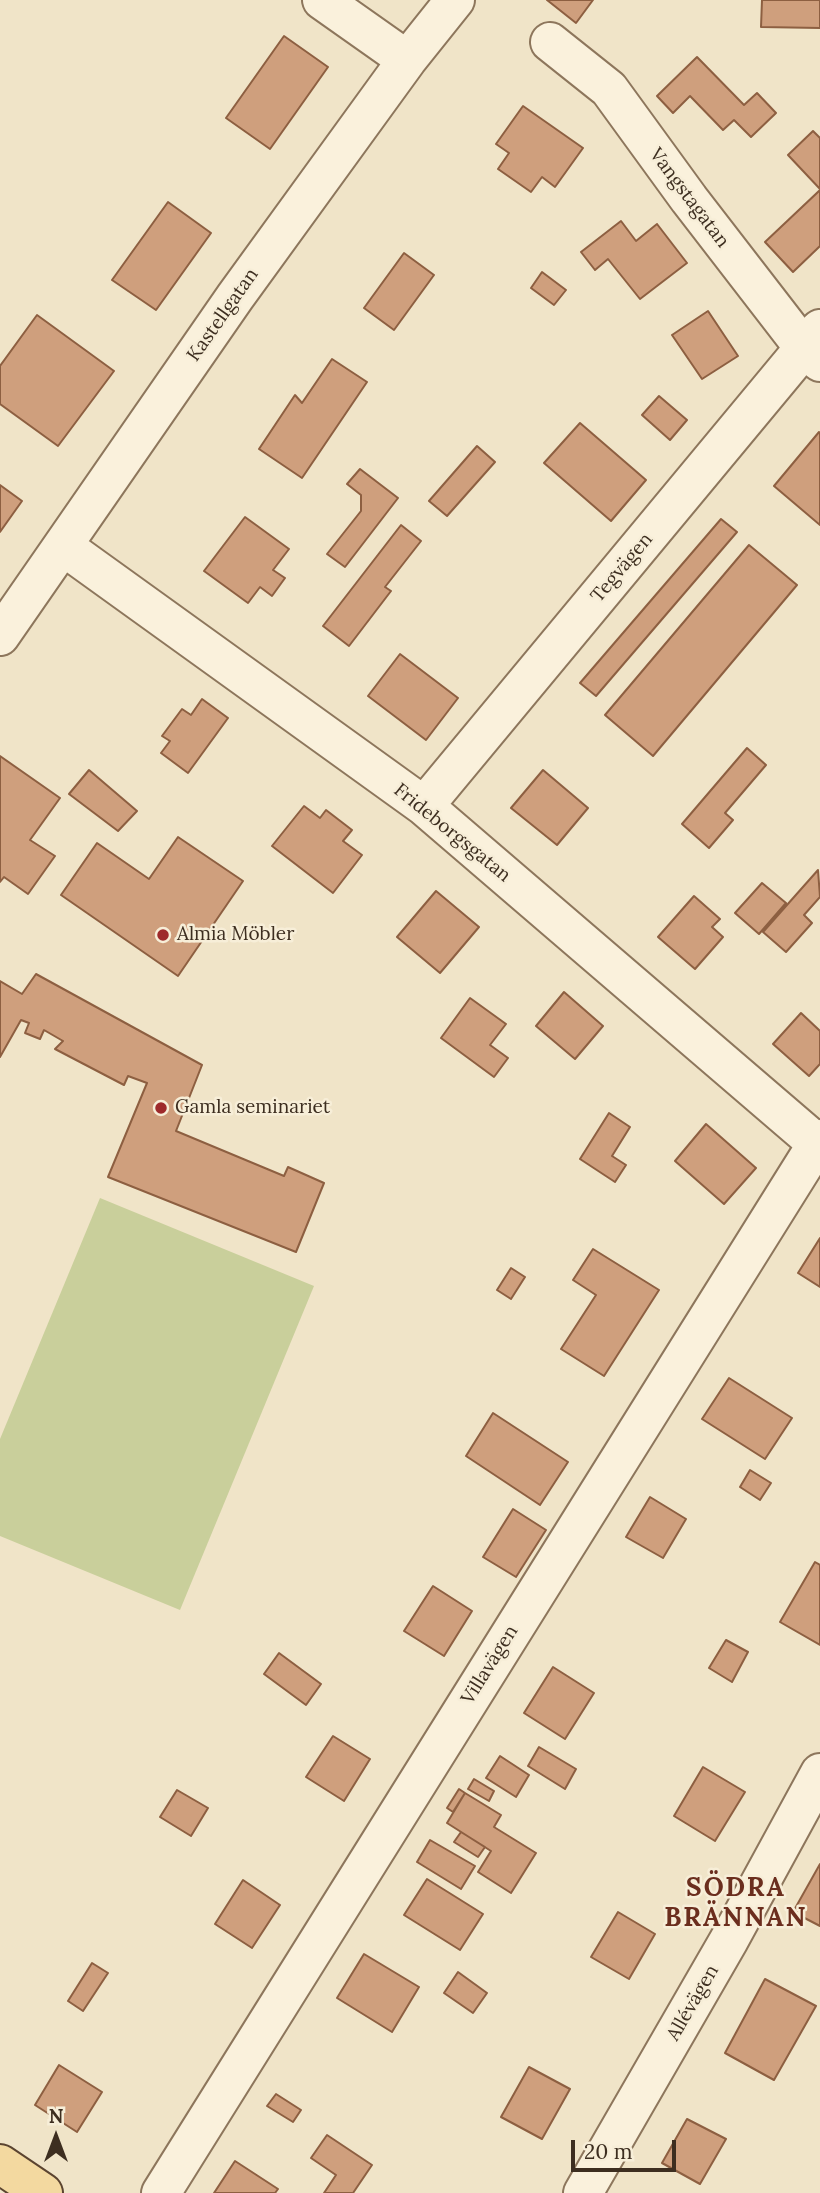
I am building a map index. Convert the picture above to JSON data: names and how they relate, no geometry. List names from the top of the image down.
{
  "streets": {
    "street": [
      "Vangstagatan",
      "Kastellgatan",
      "Tegvägen",
      "Frideborgsgatan",
      "Villavägen",
      "Allévägen"
    ]
  },
  "crossings": [
    ["Vangstagatan", "Tegvägen"],
    ["Kastellgatan", "Frideborgsgatan"],
    ["Tegvägen", "Frideborgsgatan"],
    ["Frideborgsgatan", "Villavägen"]
  ],
  "districts": ["SÖDRA BRÄNNAN"],
  "places": ["Almia Möbler", "Gamla seminariet"],
  "scale_bar": "20 m",
  "north": "top"
}
